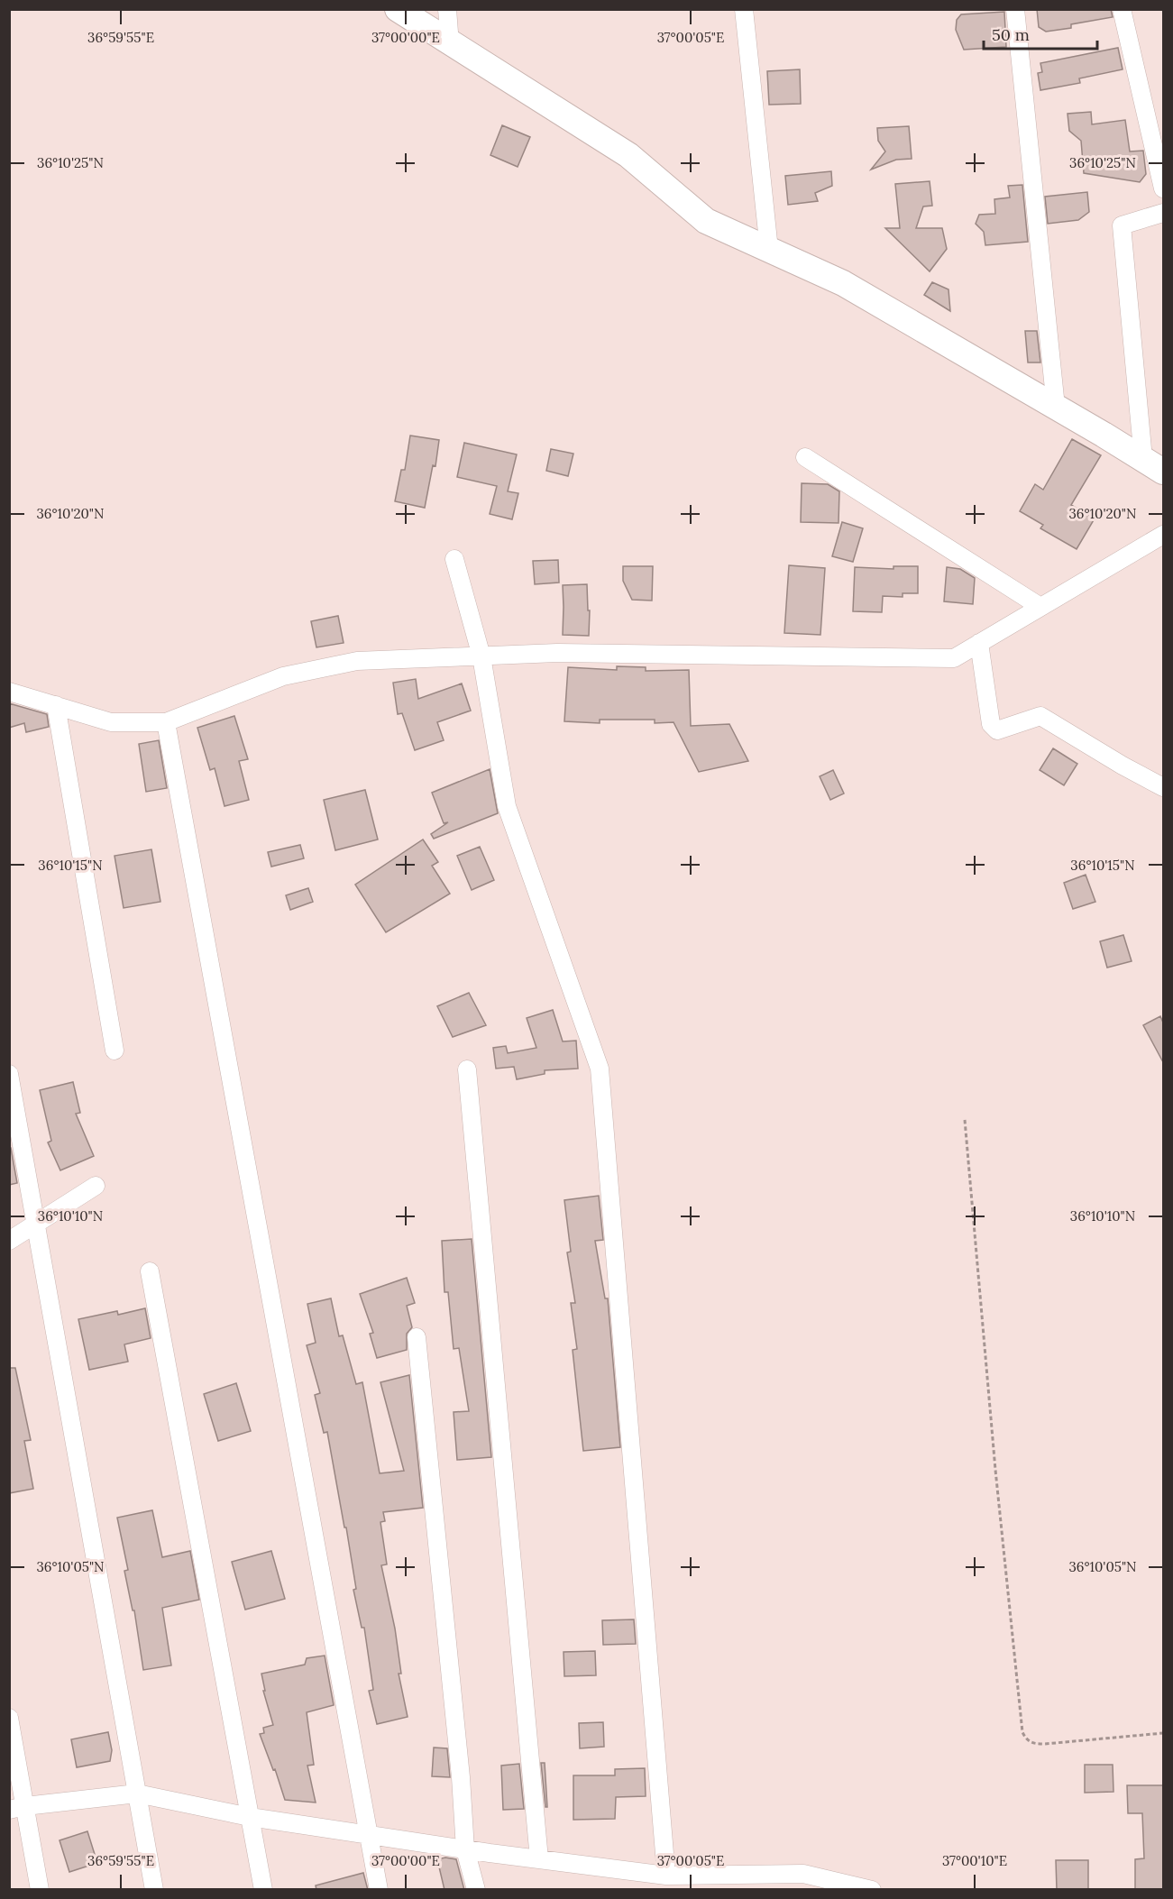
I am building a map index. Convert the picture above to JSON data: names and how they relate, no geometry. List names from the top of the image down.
{
  "scale_bar": "50 m",
  "coordinates": [
    "36°59'55\"E",
    "37°00'00\"E",
    "37°00'05\"E",
    "36°10'25\"N",
    "36°10'20\"N",
    "36°10'15\"N",
    "36°10'10\"N",
    "36°10'05\"N",
    "37°00'10\"E"
  ]
}
